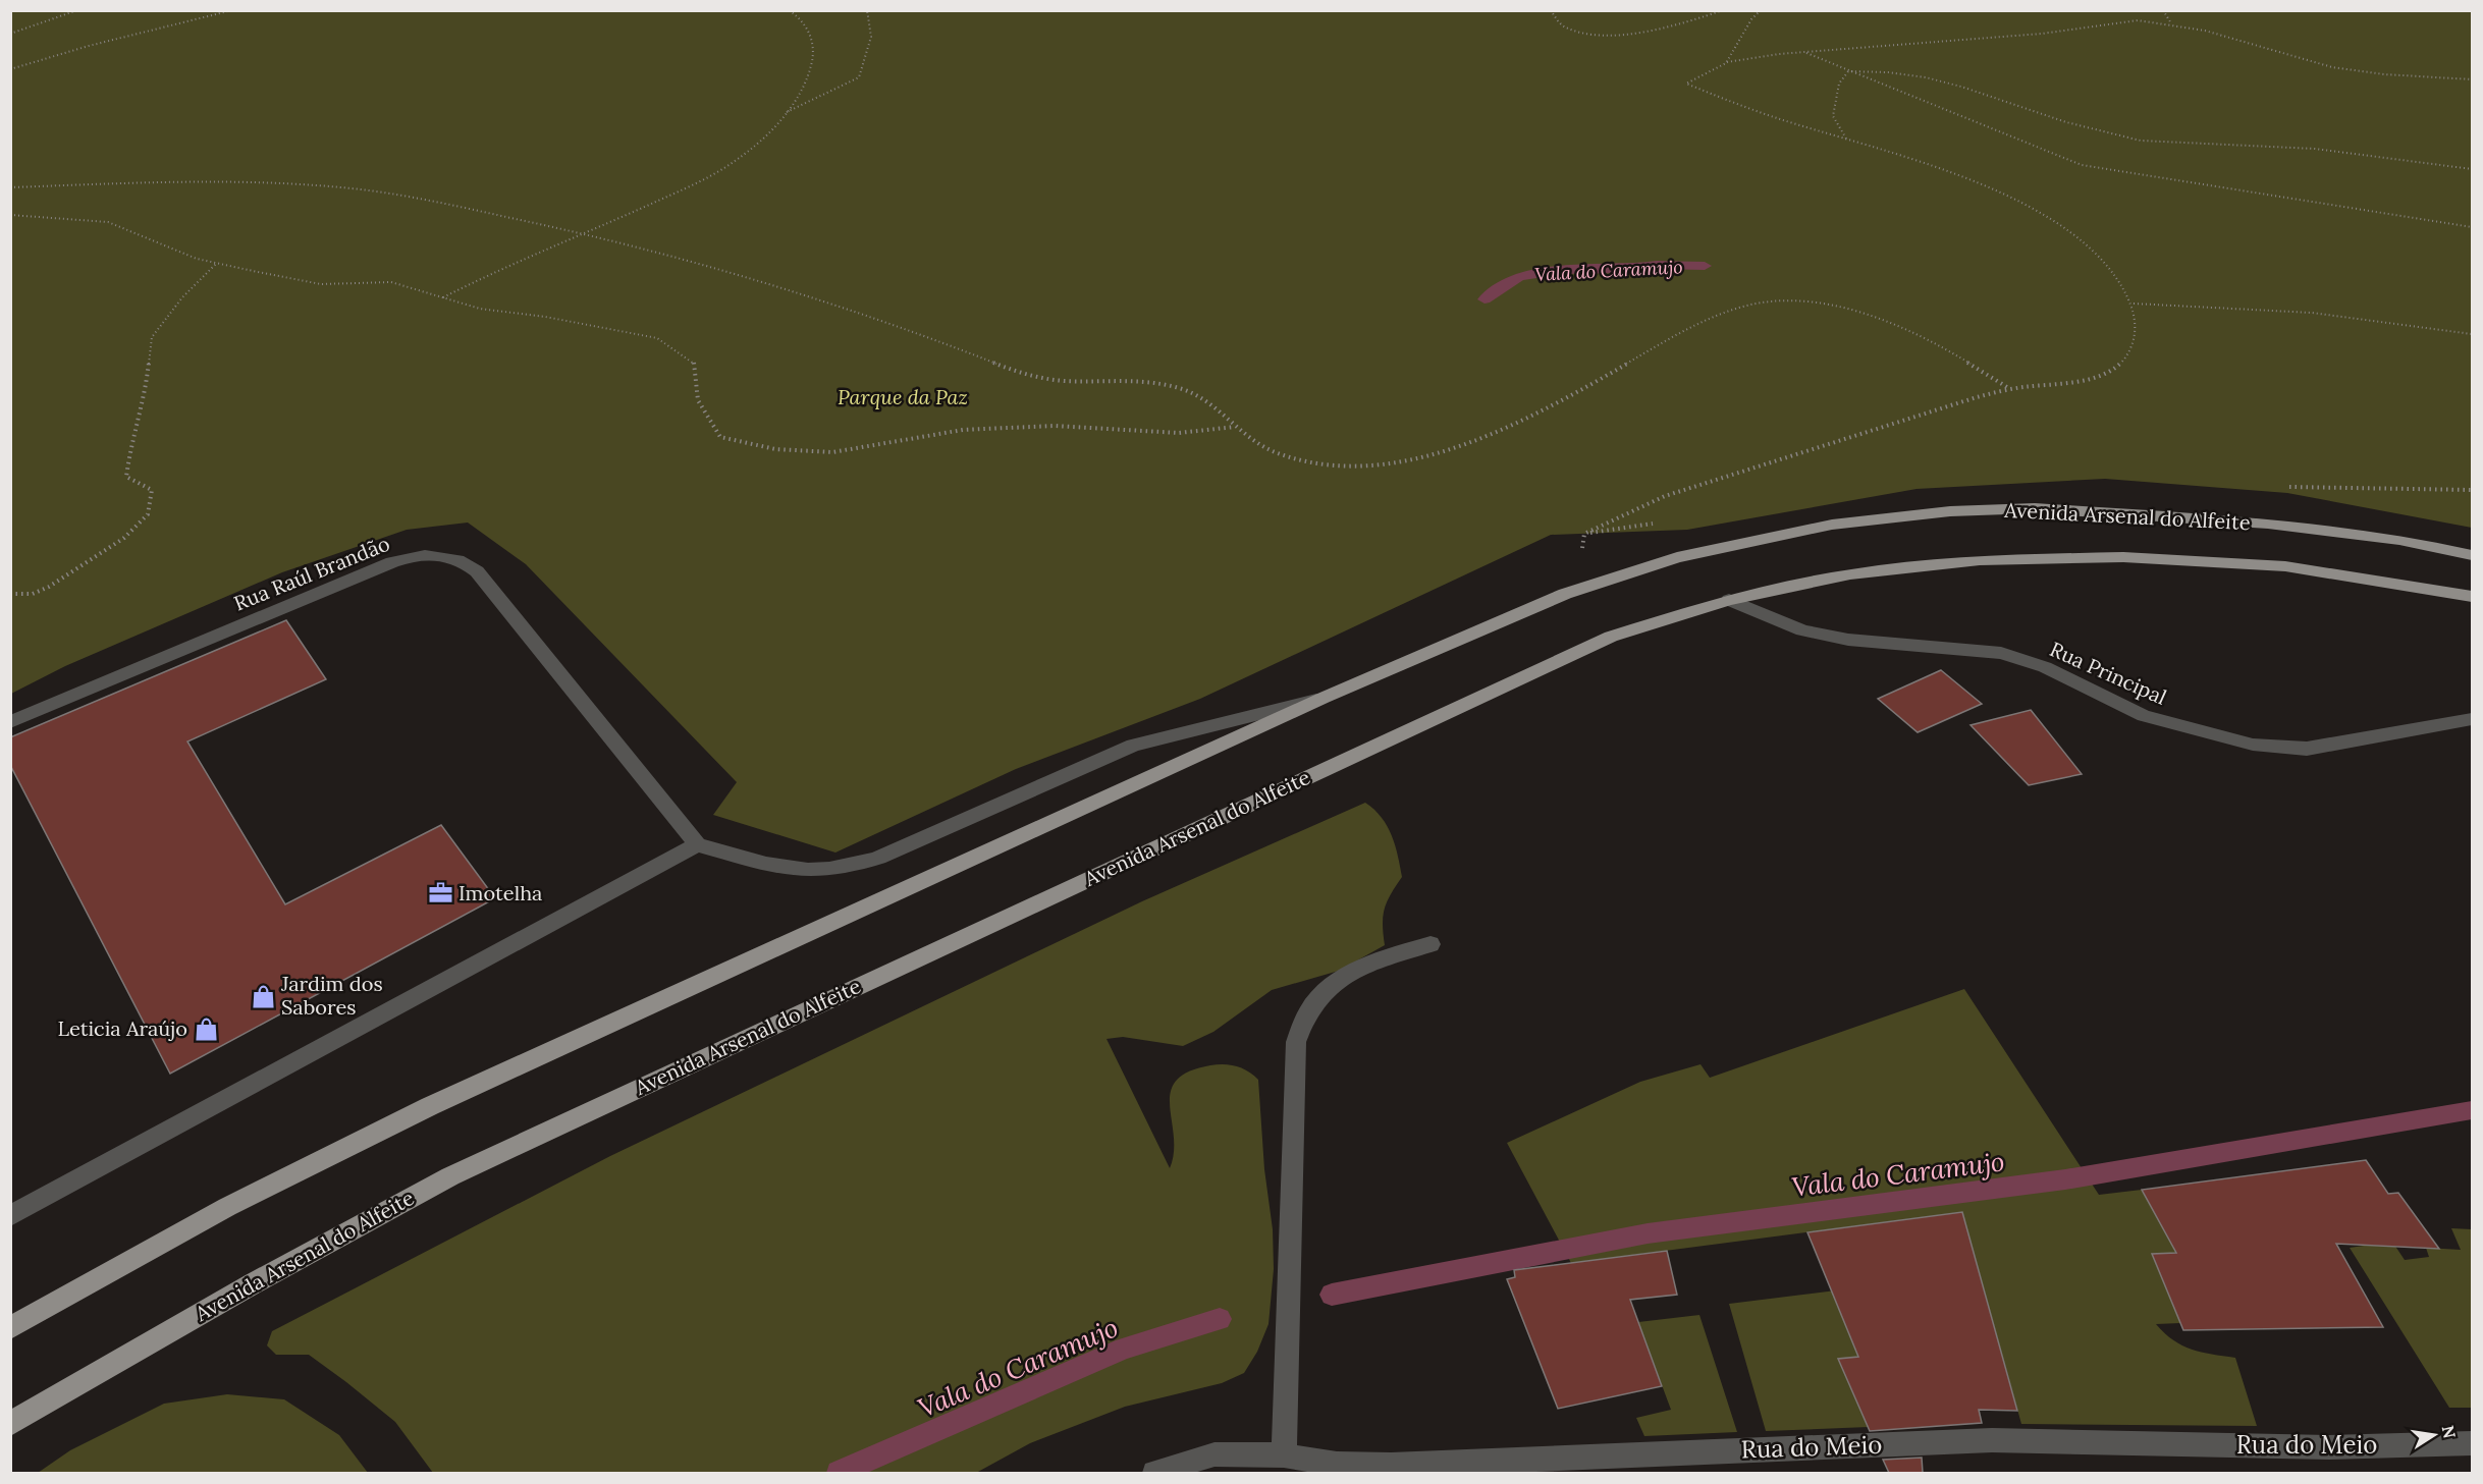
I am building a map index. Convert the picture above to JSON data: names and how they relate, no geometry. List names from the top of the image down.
{
  "streets": {
    "main road": ["Avenida Arsenal do Alfeite"],
    "street": ["Rua Raúl Brandão", "Rua Principal", "Rua do Meio"]
  },
  "crossings": [
    ["Avenida Arsenal do Alfeite", "Rua Principal"]
  ],
  "water": ["Vala do Caramujo"],
  "parks": ["Parque da Paz"],
  "places": {
    "office": ["Imotelha"],
    "shop": ["Jardim dos Sabores", "Leticia Araújo"]
  },
  "north": "right"
}
